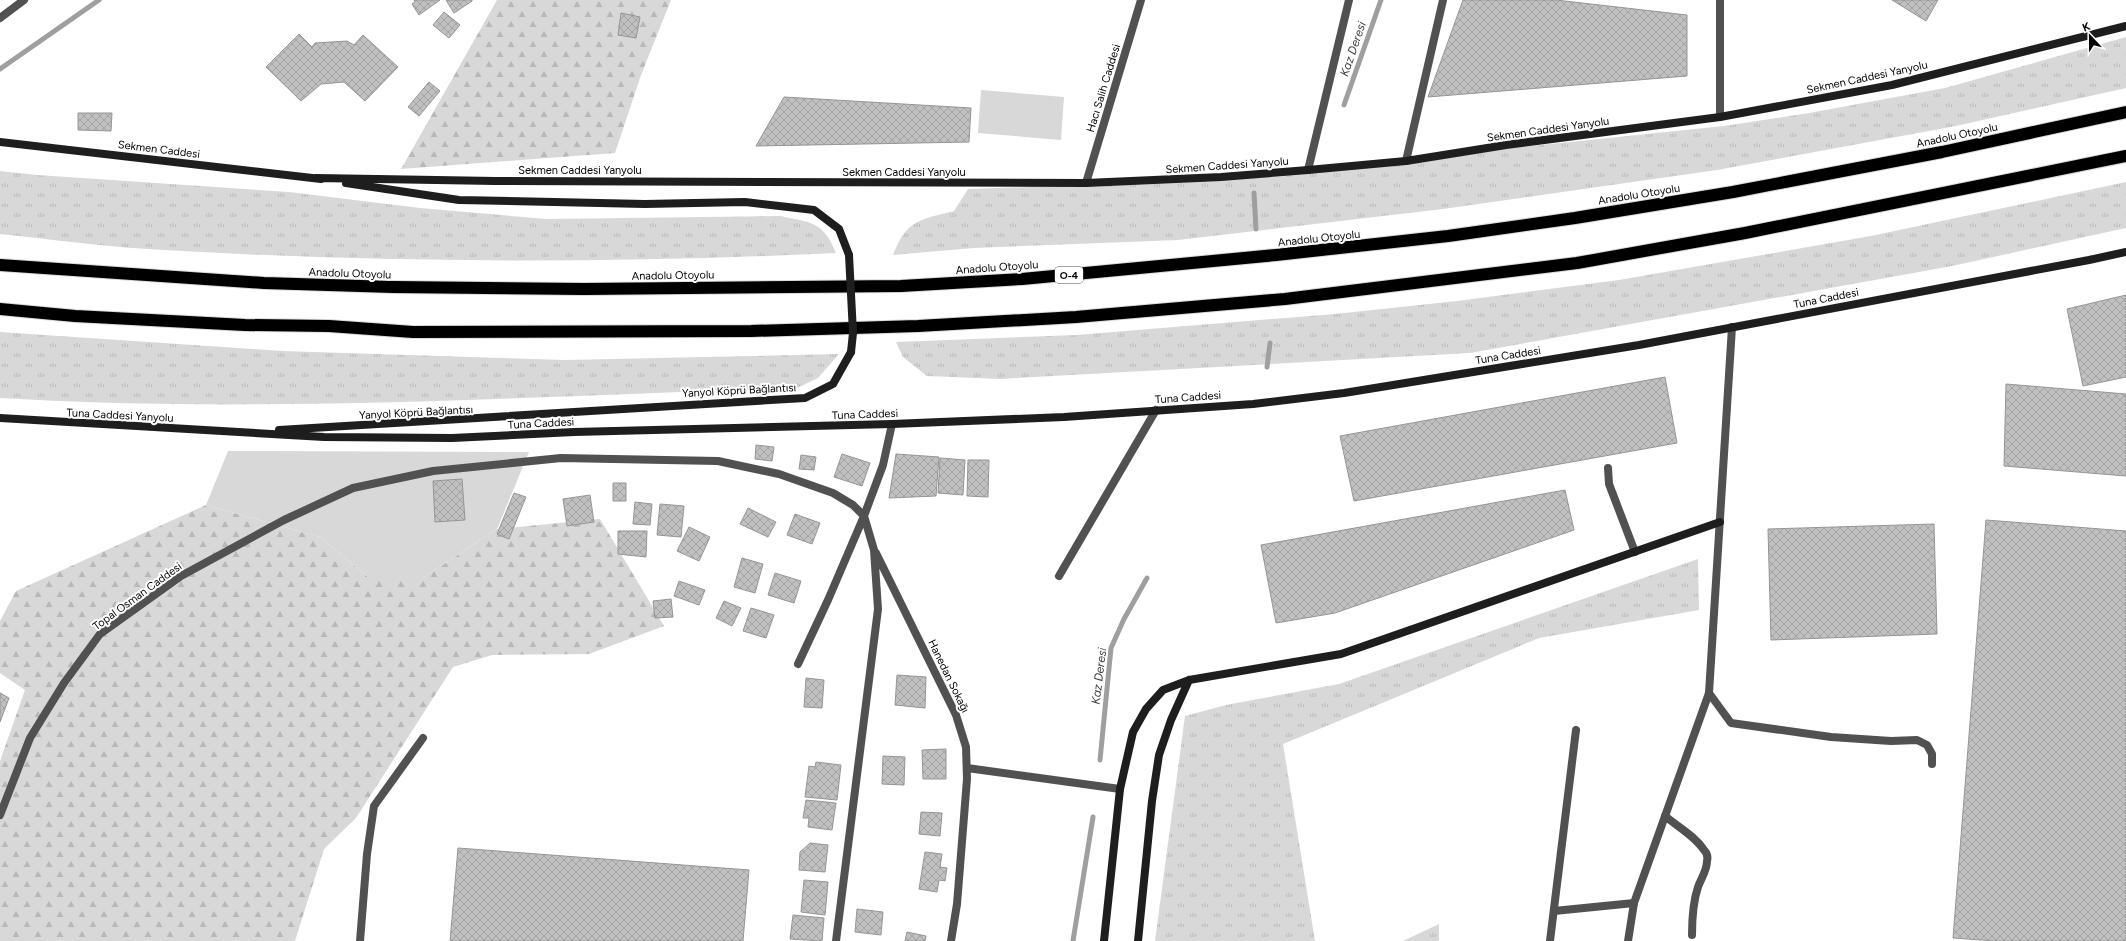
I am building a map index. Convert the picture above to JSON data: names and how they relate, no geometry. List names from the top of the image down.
{
  "streets": {
    "highway": ["Anadolu Otoyolu", "O-4"],
    "main road": [
      "Sekmen Caddesi Yanyolu",
      "Sekmen Caddesi",
      "Tuna Caddesi",
      "Yanyol Köprü Bağlantısı",
      "Tuna Caddesi Yanyolu"
    ],
    "street": ["Hacı Salih Caddesi", "Topal Osman Caddesi", "Hanedan Sokağı"]
  },
  "crossings": [
    ["Sekmen Caddesi Yanyolu", "Hacı Salih Caddesi"],
    ["Sekmen Caddesi Yanyolu", "Sekmen Caddesi"],
    ["Sekmen Caddesi Yanyolu", "Yanyol Köprü Bağlantısı"],
    ["Sekmen Caddesi", "Yanyol Köprü Bağlantısı"],
    ["Tuna Caddesi", "Yanyol Köprü Bağlantısı"],
    ["Tuna Caddesi", "Tuna Caddesi Yanyolu"],
    ["Yanyol Köprü Bağlantısı", "Tuna Caddesi Yanyolu"]
  ],
  "water": ["Kaz Deresi"],
  "north": "top"
}
